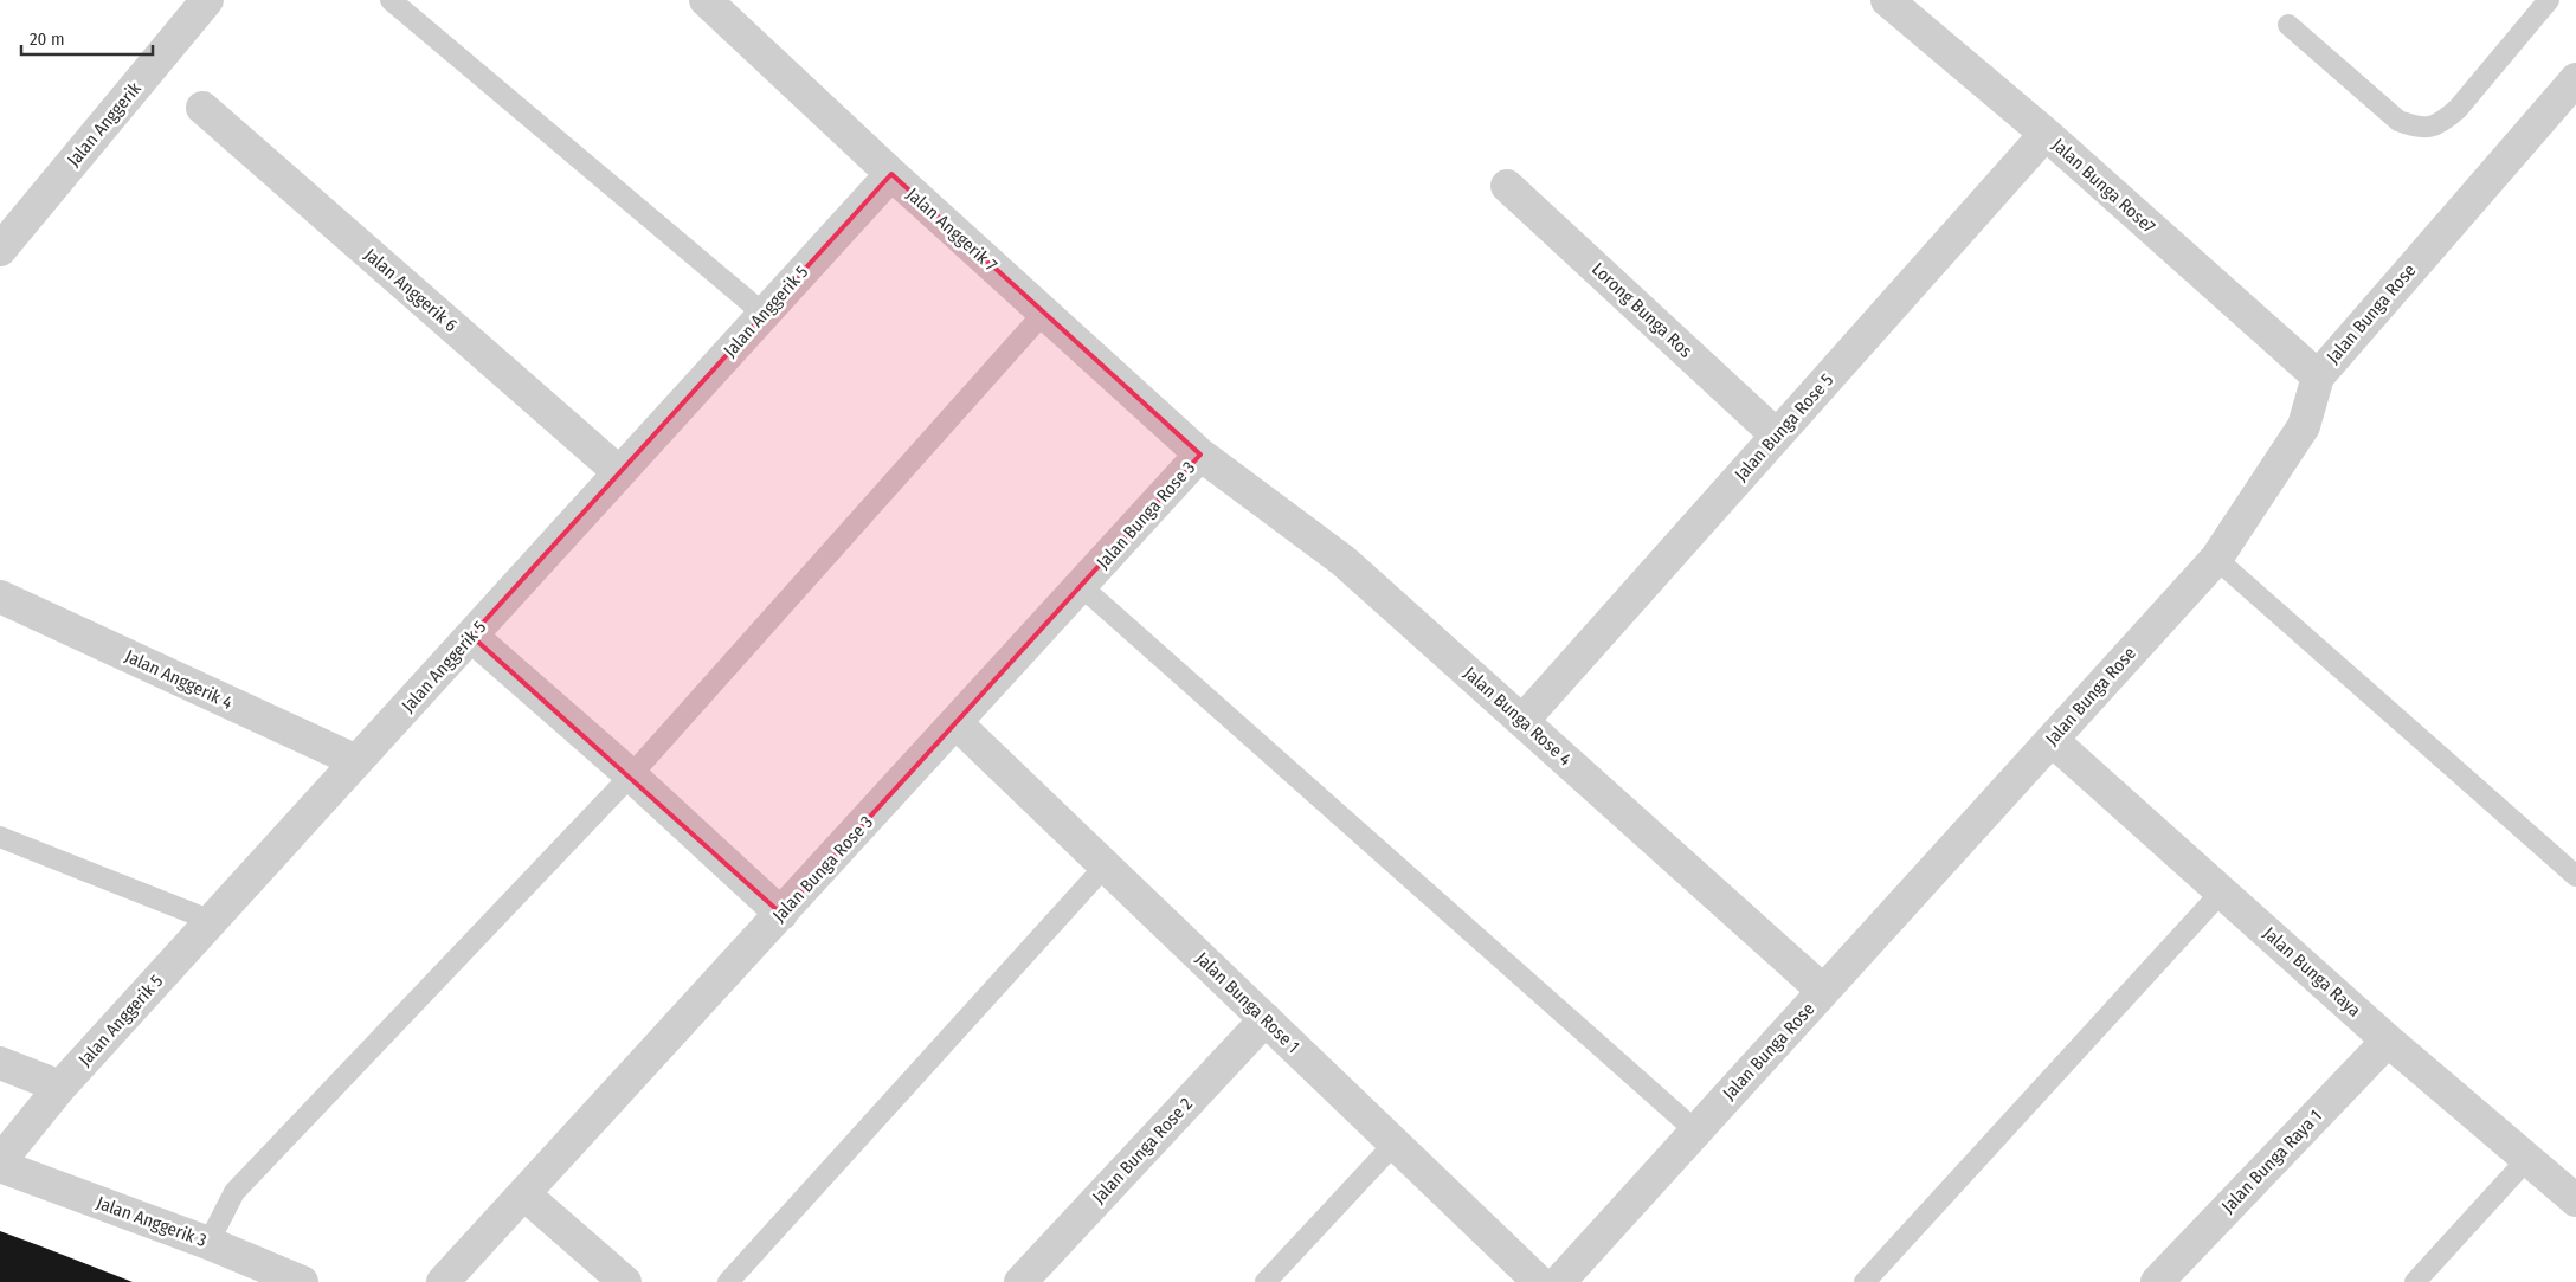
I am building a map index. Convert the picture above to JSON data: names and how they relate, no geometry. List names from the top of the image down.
{
  "streets": {
    "street": [
      "Jalan Anggerik",
      "Jalan Bunga Rose7",
      "Jalan Anggerik 7",
      "Jalan Anggerik 6",
      "Lorong Bunga Ros",
      "Jalan Anggerik 5",
      "Jalan Bunga Rose",
      "Jalan Bunga Rose 5",
      "Jalan Bunga Rose 3",
      "Jalan Anggerik 4",
      "Jalan Bunga Rose 4",
      "Jalan Bunga Raya",
      "Jalan Bunga Rose 1",
      "Jalan Bunga Rose 2",
      "Jalan Bunga Raya 1",
      "Jalan Anggerik 3"
    ]
  },
  "crossings": [
    ["Jalan Bunga Rose7", "Jalan Bunga Rose"],
    ["Jalan Bunga Rose7", "Jalan Bunga Rose 5"],
    ["Jalan Anggerik 7", "Jalan Anggerik 5"],
    ["Jalan Anggerik 7", "Jalan Bunga Rose 3"],
    ["Jalan Anggerik 7", "Jalan Bunga Rose 4"],
    ["Jalan Anggerik 6", "Jalan Anggerik 5"],
    ["Lorong Bunga Ros", "Jalan Bunga Rose 5"],
    ["Jalan Anggerik 5", "Jalan Anggerik 4"],
    ["Jalan Bunga Rose", "Jalan Bunga Rose 4"],
    ["Jalan Bunga Rose", "Jalan Bunga Raya"],
    ["Jalan Bunga Rose 5", "Jalan Bunga Rose 4"],
    ["Jalan Bunga Rose 3", "Jalan Bunga Rose 4"],
    ["Jalan Bunga Rose 3", "Jalan Bunga Rose 1"],
    ["Jalan Bunga Raya", "Jalan Bunga Raya 1"],
    ["Jalan Bunga Rose 1", "Jalan Bunga Rose 2"]
  ],
  "scale_bar": "20 m"
}
